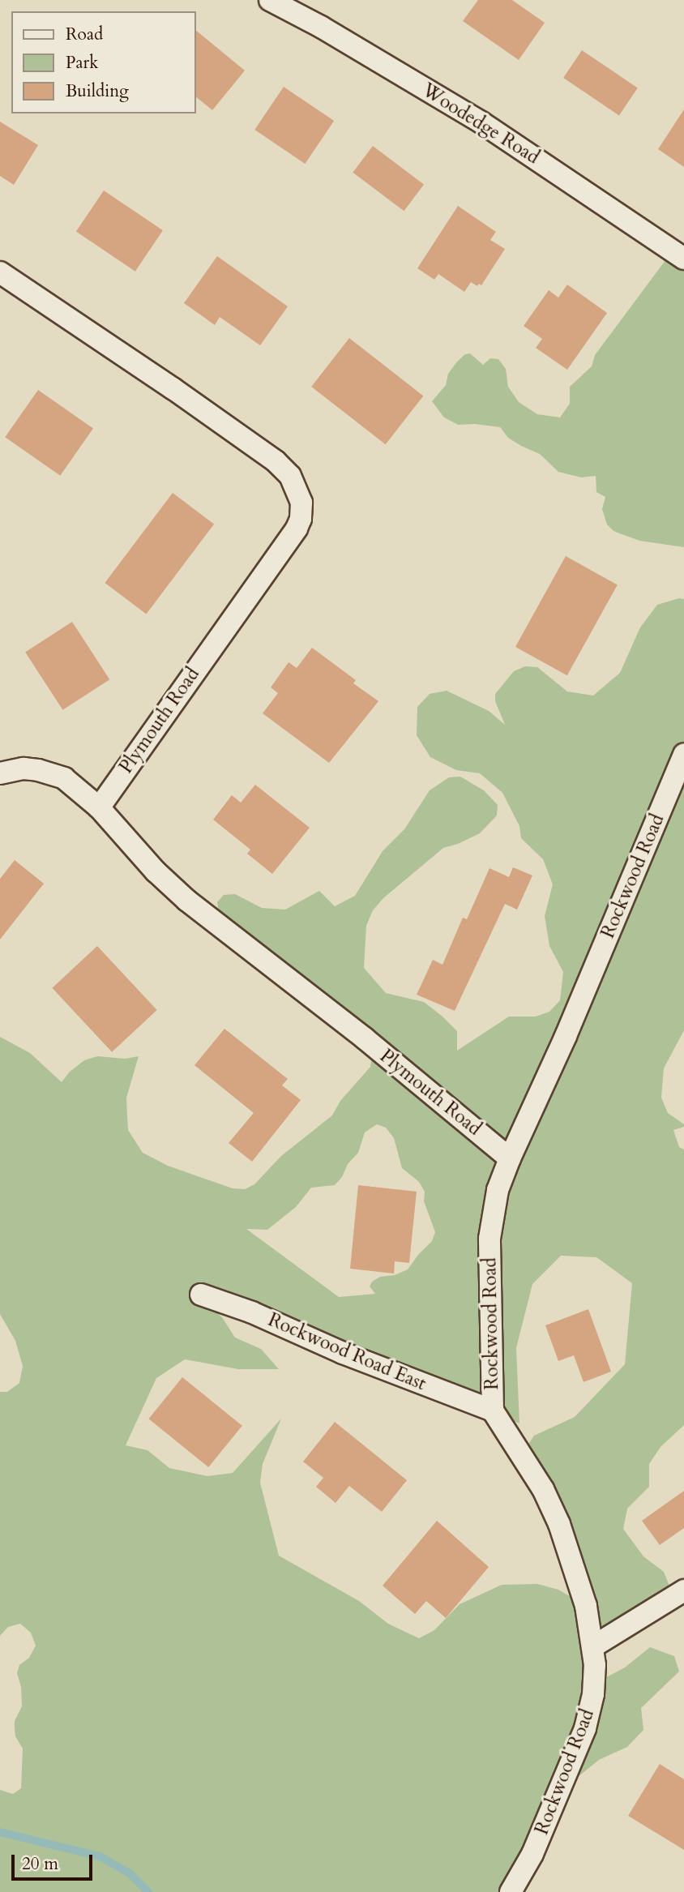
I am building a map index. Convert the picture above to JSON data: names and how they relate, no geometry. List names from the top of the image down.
{
  "streets": {
    "street": [
      "Woodedge Road",
      "Plymouth Road",
      "Rockwood Road",
      "Rockwood Road East"
    ]
  },
  "crossings": [
    ["Plymouth Road", "Rockwood Road"],
    ["Rockwood Road", "Rockwood Road East"]
  ],
  "legend": ["Road", "Park", "Building"],
  "scale_bar": "20 m"
}
